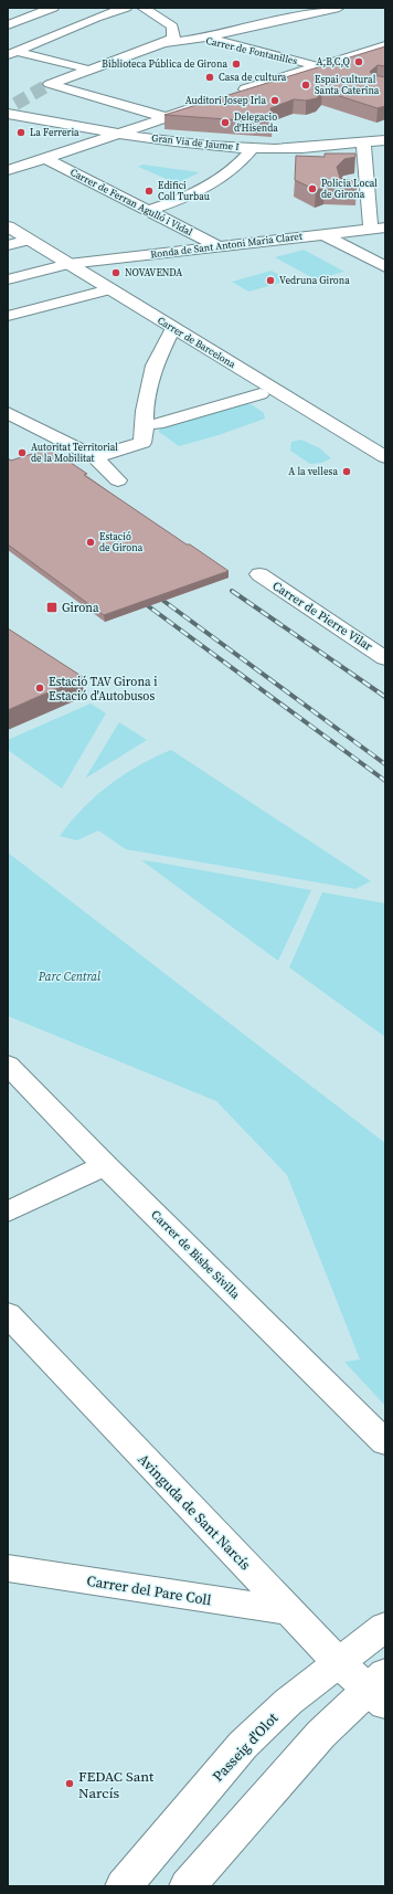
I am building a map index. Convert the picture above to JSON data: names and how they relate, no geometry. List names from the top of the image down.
{
  "streets": {
    "street": [
      "Carrer de Fontanilles",
      "Gran Via de Jaume I",
      "Carrer de Ferran Agulló i Vidal",
      "Ronda de Sant Antoni Maria Claret",
      "Carrer de Barcelona",
      "Carrer de Pierre Vilar",
      "Carrer de Bisbe Sivilla",
      "Avinguda de Sant Narcís",
      "Carrer del Pare Coll",
      "Passeig d'Olot"
    ]
  },
  "crossings": [
    ["Carrer de Ferran Agulló i Vidal", "Ronda de Sant Antoni Maria Claret"],
    ["Ronda de Sant Antoni Maria Claret", "Carrer de Barcelona"],
    ["Avinguda de Sant Narcís", "Carrer del Pare Coll"],
    ["Avinguda de Sant Narcís", "Passeig d'Olot"]
  ],
  "parks": ["Parc Central"],
  "places": {
    "other": [
      "A,B,C,Q",
      "Biblioteca Pública de Girona",
      "Casa de cultura",
      "Espai cultural Santa Caterina",
      "Auditori Josep Irla",
      "Delegacio d'Hisenda",
      "La Ferreria",
      "Policia Local de Girona",
      "Edifici Coll Turbau",
      "NOVAVENDA",
      "Vedruna Girona",
      "Autoritat Territorial de la Mobilitat",
      "A la vellesa",
      "Estació de Girona",
      "Estació TAV Girona i Estació d'Autobusos",
      "FEDAC Sant Narcís"
    ],
    "transit": ["Girona"]
  }
}
